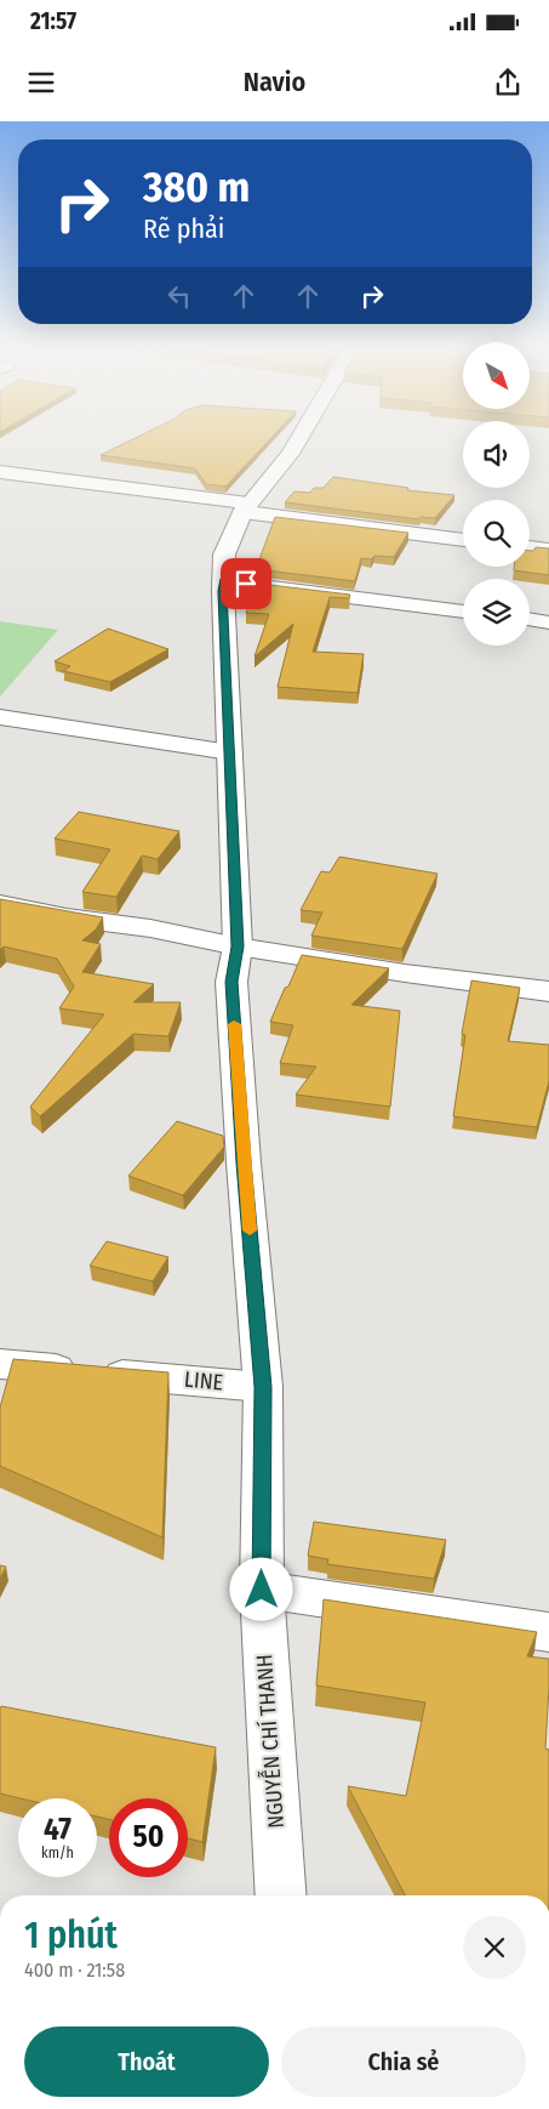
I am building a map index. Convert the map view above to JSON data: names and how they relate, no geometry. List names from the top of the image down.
{
  "streets": {
    "main road": ["LINE", "NGUYỄN CHÍ THANH"]
  },
  "crossings": [
    ["LINE", "NGUYỄN CHÍ THANH"]
  ],
  "north": "bottom right",
  "page": {
    "status": "21:57",
    "header": "Navio",
    "turn": ["380 m", "Rẽ phải"],
    "speed": "47 km/h",
    "limit": "50",
    "heading": ["1 phút", "400 m · 21:58"],
    "buttons": ["Thoát", "Chia sẻ"]
  }
}
